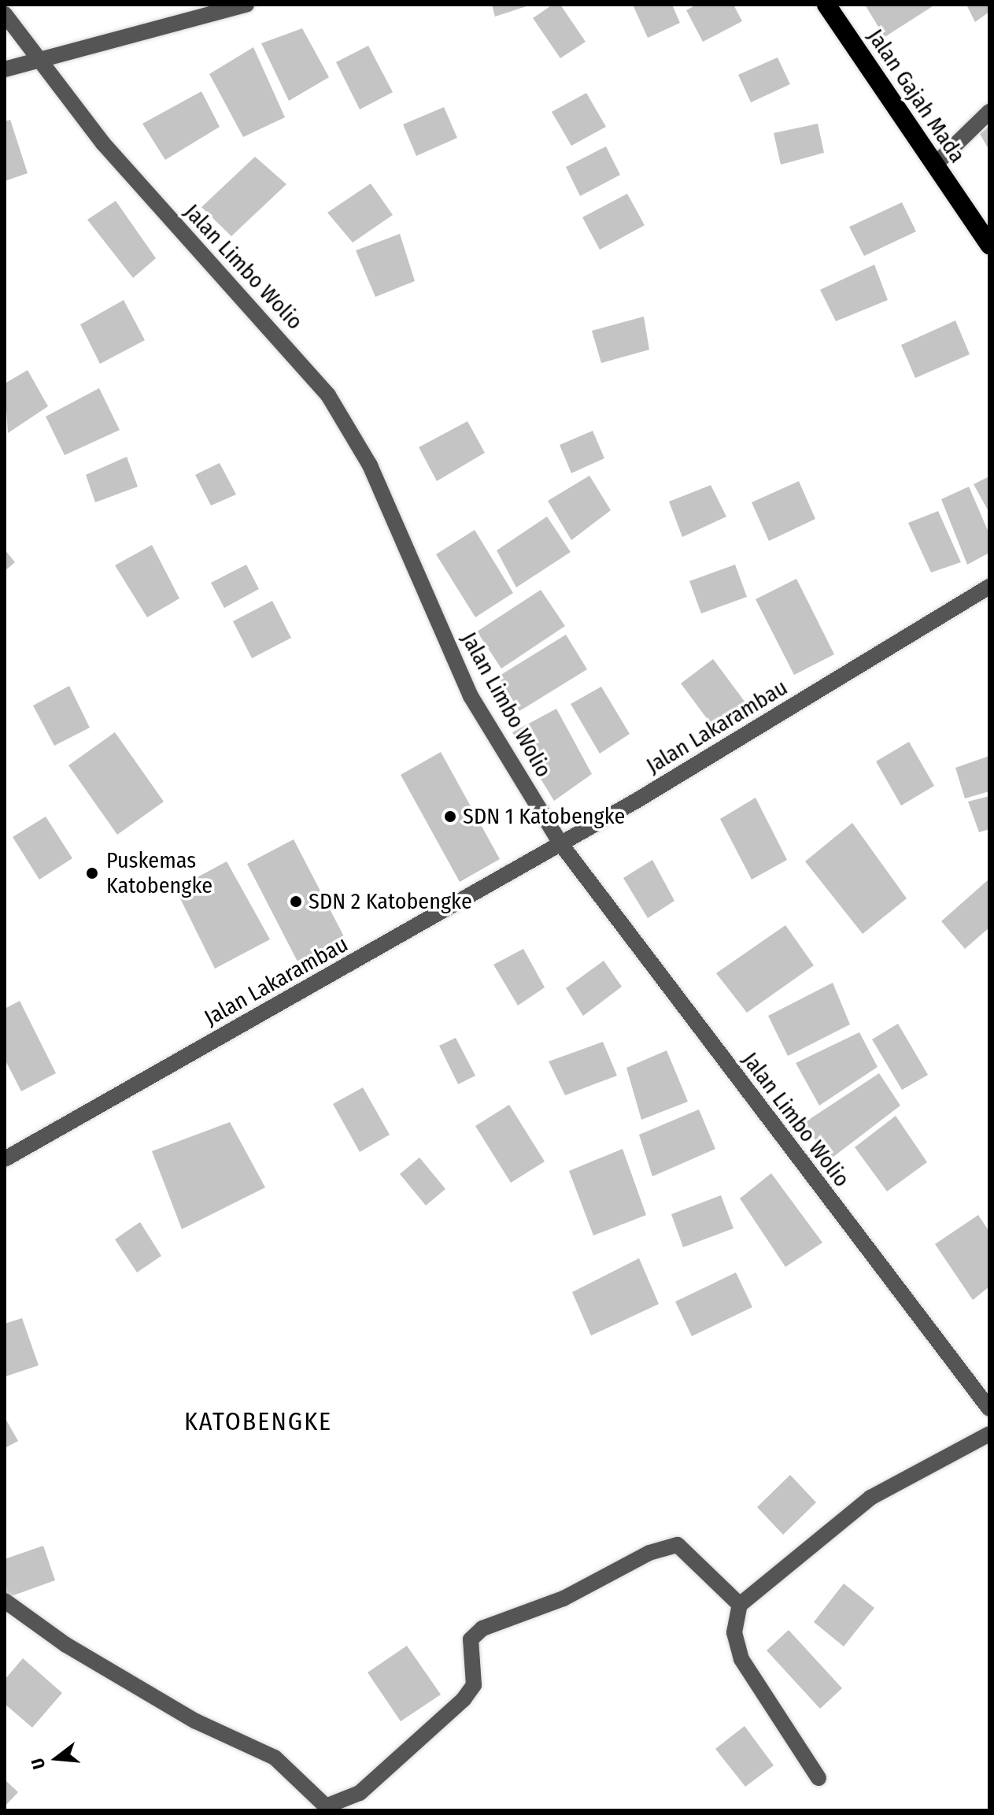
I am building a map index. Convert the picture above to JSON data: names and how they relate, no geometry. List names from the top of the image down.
{
  "streets": {
    "highway": ["Jalan Gajah Mada"],
    "street": ["Jalan Limbo Wolio", "Jalan Lakarambau"]
  },
  "crossings": [
    ["Jalan Limbo Wolio", "Jalan Lakarambau"]
  ],
  "districts": ["KATOBENGKE"],
  "places": ["SDN 1 Katobengke", "Puskemas Katobengke", "SDN 2 Katobengke"],
  "north": "left"
}
